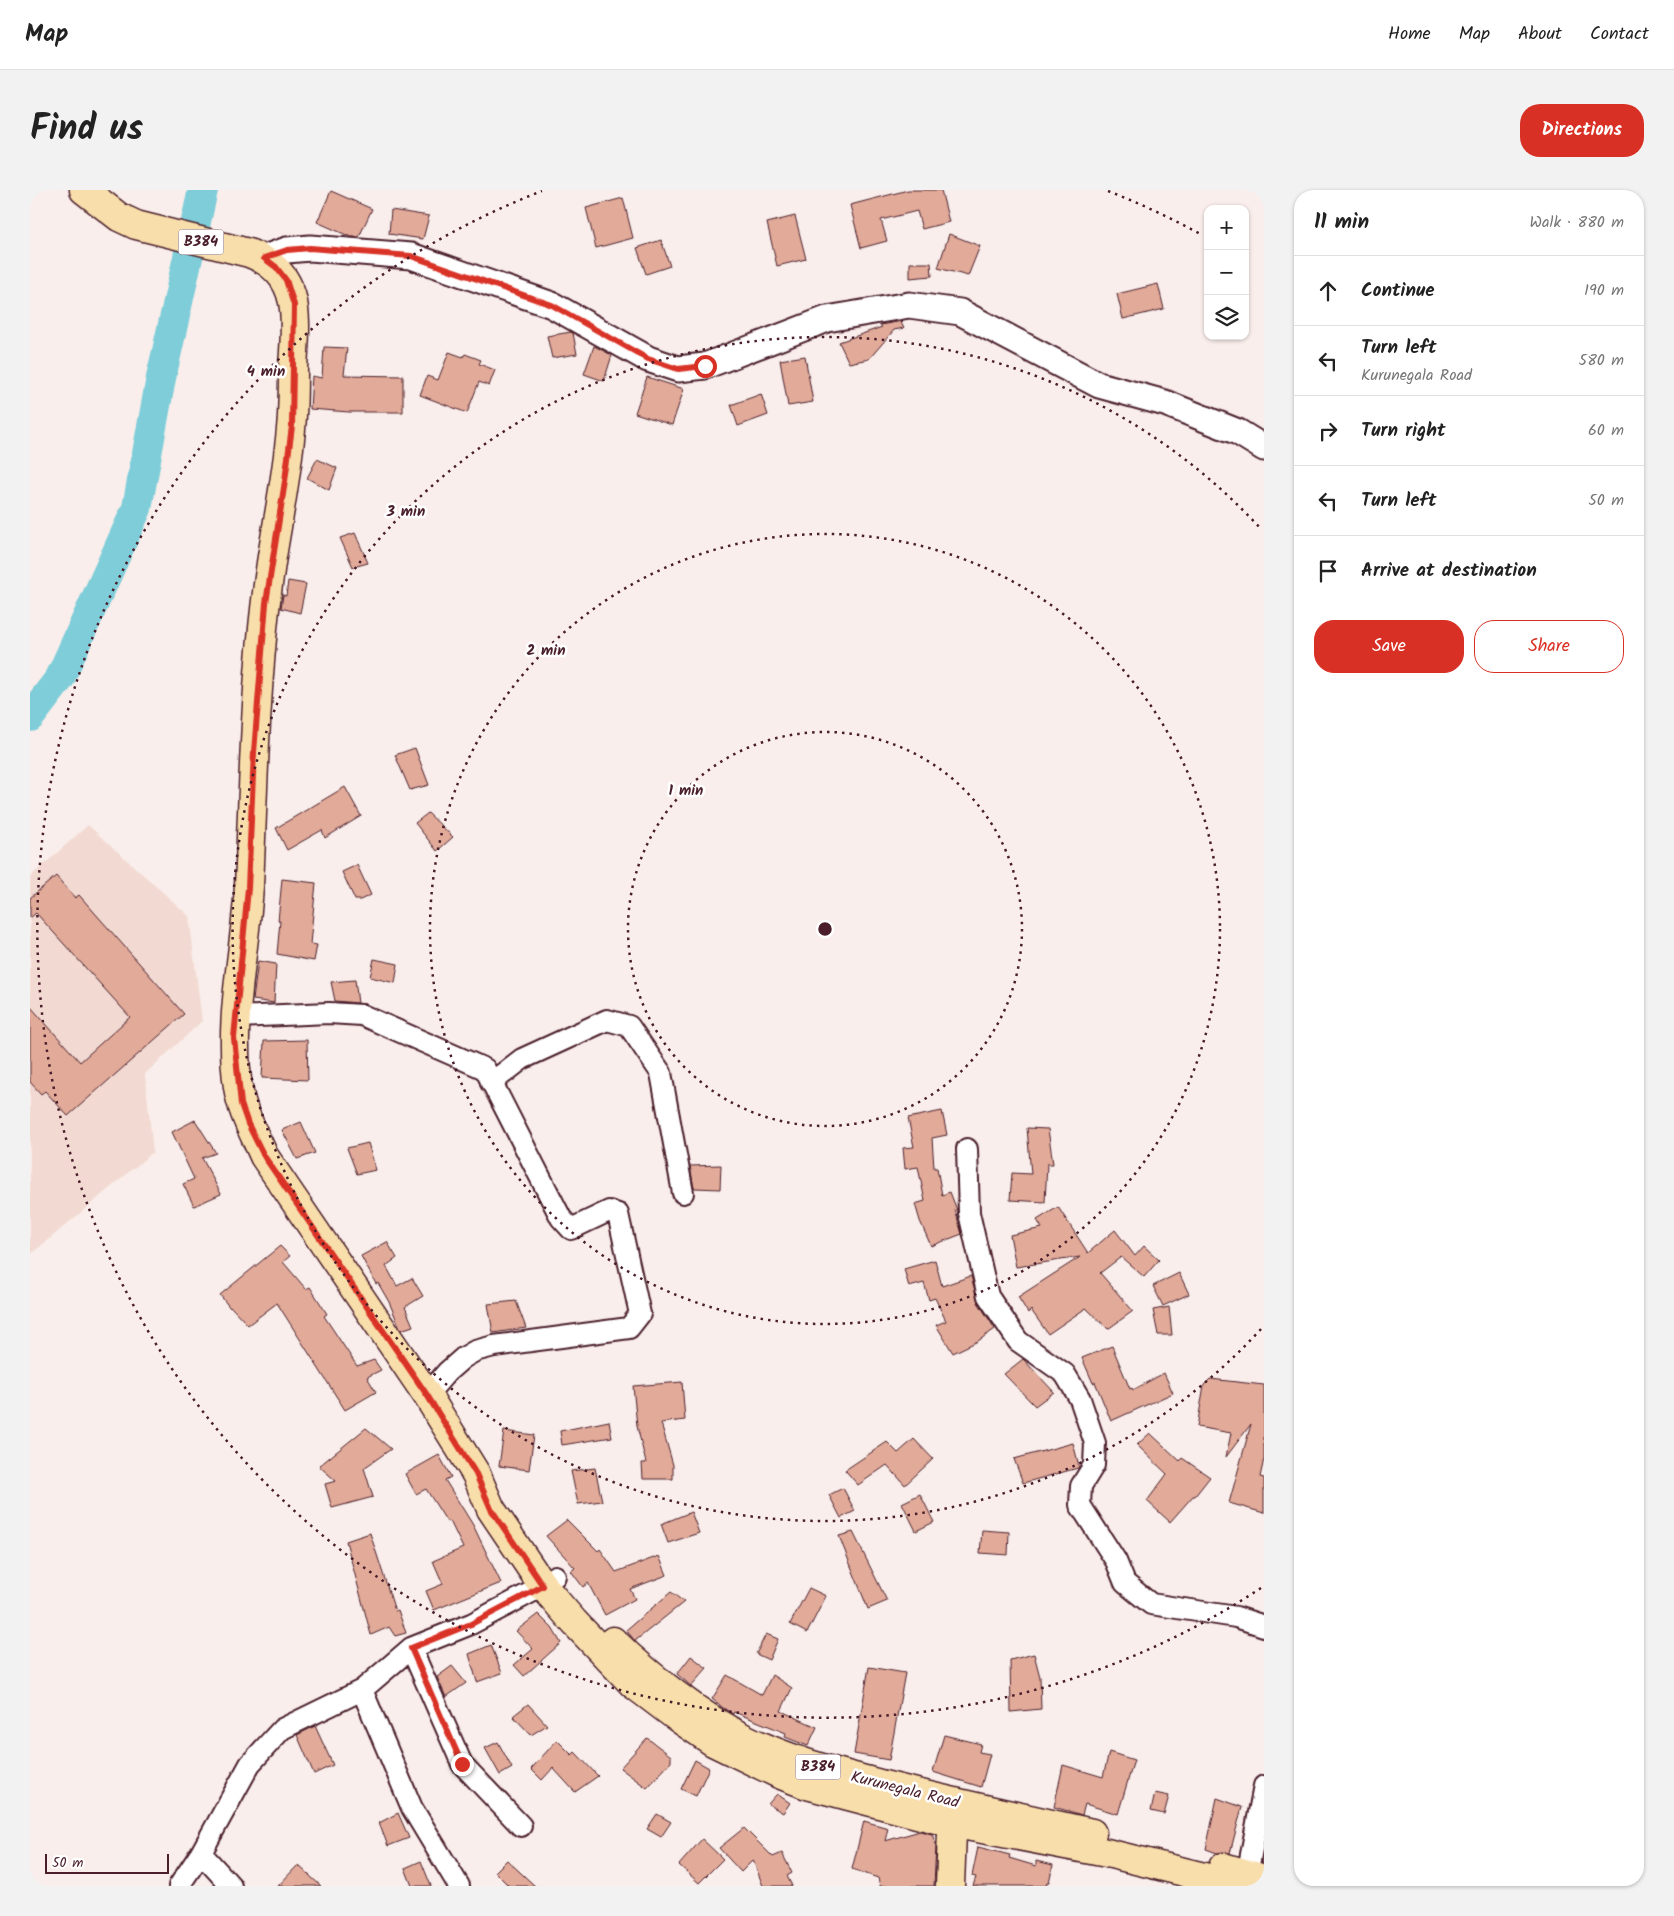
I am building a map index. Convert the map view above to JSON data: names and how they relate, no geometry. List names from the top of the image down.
{
  "streets": {
    "main road": ["B384", "Kurunegala Road"]
  },
  "scale_bar": "50 m",
  "page": {
    "header": "Map",
    "nav": [
      "Home",
      "Map",
      "About",
      "Contact"
    ],
    "title": "Find us",
    "buttons": [
      "Directions",
      ["Save", "Share"]
    ],
    "heading": ["11 min", "Walk · 880 m"],
    "map_buttons": ["+", "−"],
    "list": [
      ["Continue", "190 m"],
      ["Turn left", "Kurunegala Road", "580 m"],
      ["Turn right", "60 m"],
      ["Turn left", "50 m"],
      "Arrive at destination"
    ],
    "scale": "50 m"
  },
  "rings": [
    "4 min",
    "3 min",
    "2 min",
    "1 min"
  ]
}
